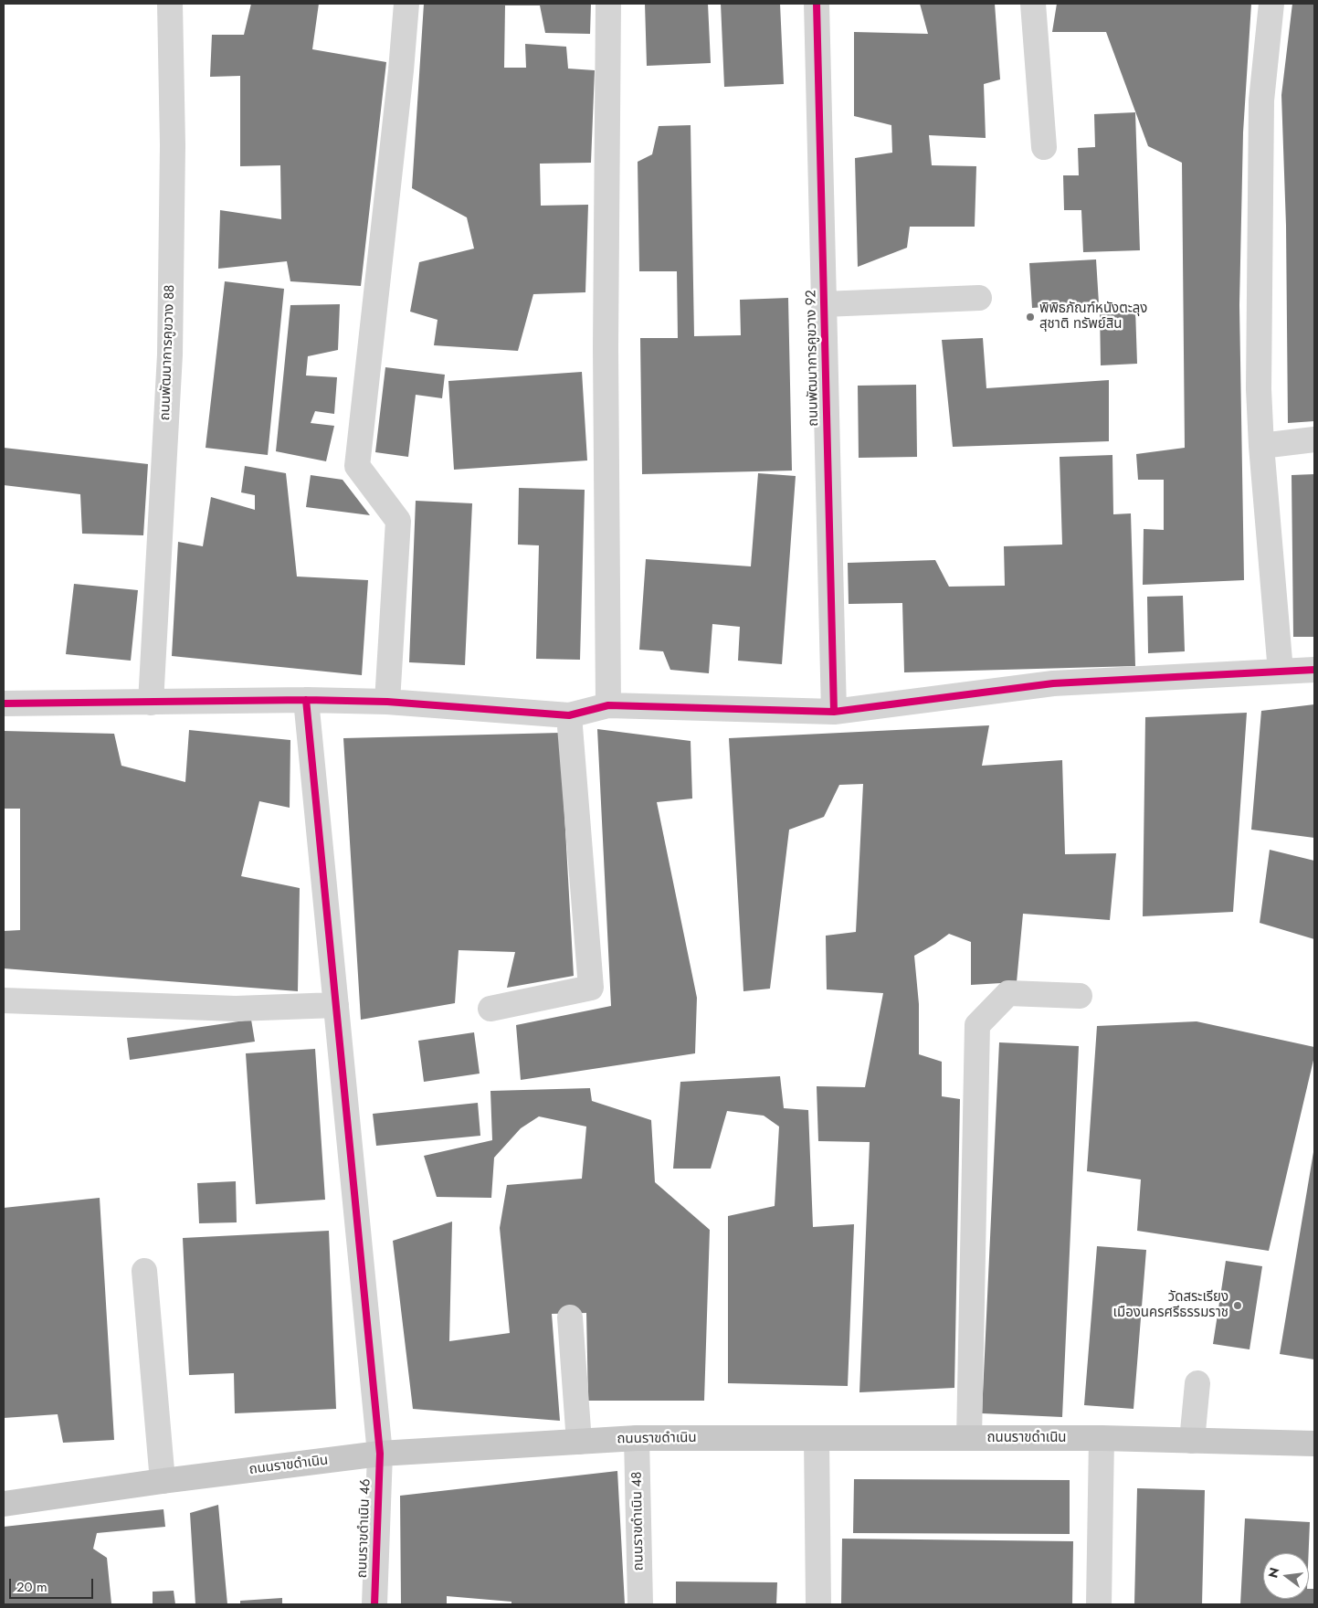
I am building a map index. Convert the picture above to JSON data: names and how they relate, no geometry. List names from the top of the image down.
{
  "streets": {
    "main road": ["ถนนราขดำเนิน"],
    "street": [
      "ถนนพัฒนาการคูขวาง 88",
      "ถนนพัฒนาการคูขวาง 92",
      "ถนนราขดำเนิน 48",
      "ถนนราขดำเนิน 46"
    ]
  },
  "crossings": [
    ["ถนนราขดำเนิน", "ถนนราขดำเนิน 48"],
    ["ถนนราขดำเนิน", "ถนนราขดำเนิน 46"]
  ],
  "places": ["พิพิธภัณฑ์หนังตะลุง สุชาติ ทรัพย์สิน", "วัดสระเรียง เมืองนครศรีธรรมราช"],
  "scale_bar": "20 m",
  "north": "left"
}
